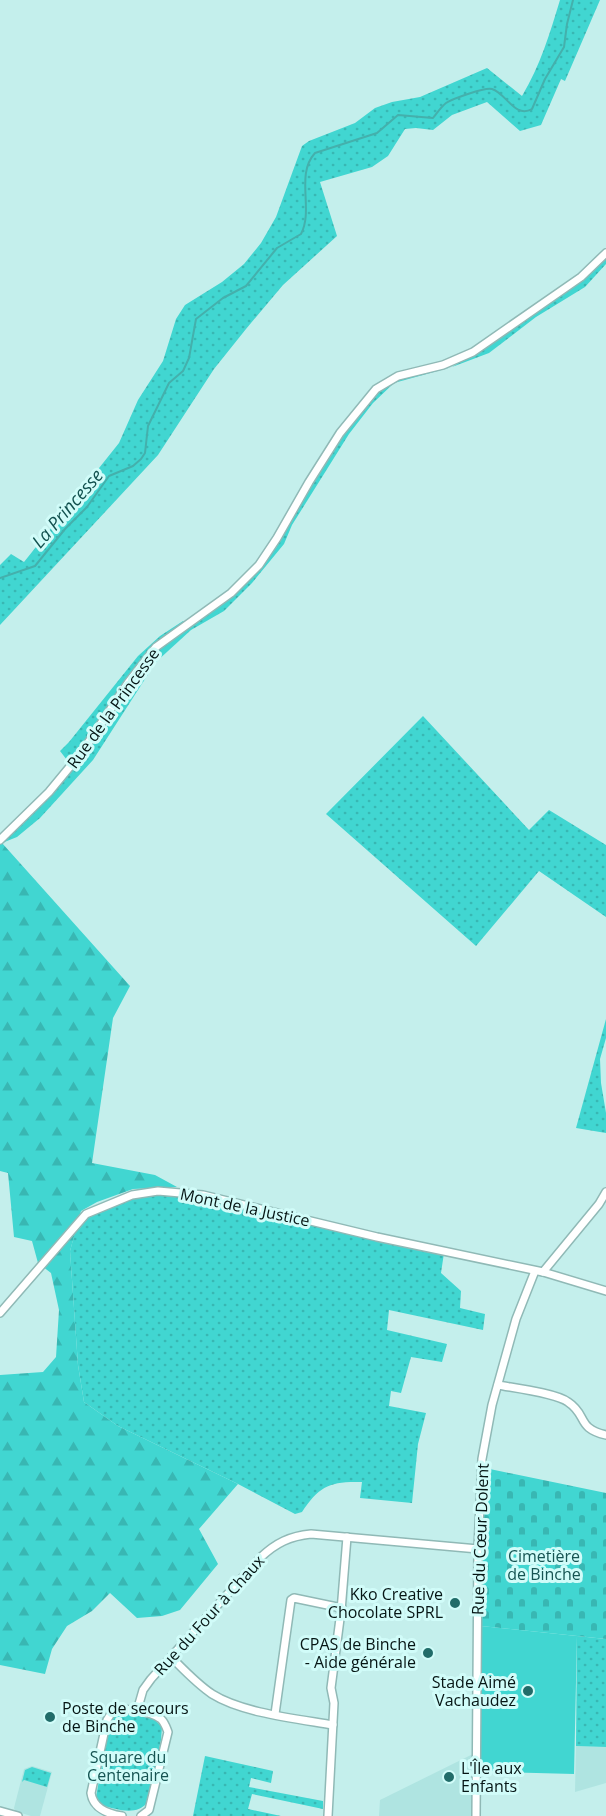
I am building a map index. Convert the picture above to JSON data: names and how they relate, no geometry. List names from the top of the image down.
{
  "streets": {
    "street": [
      "Rue de la Princesse",
      "Mont de la Justice",
      "Rue du Cœur Dolent",
      "Rue du Four à Chaux"
    ]
  },
  "crossings": [
    ["Mont de la Justice", "Rue du Cœur Dolent"],
    ["Rue du Cœur Dolent", "Rue du Four à Chaux"]
  ],
  "water": ["La Princesse"],
  "parks": ["Cimetière de Binche", "Square du Centenaire"],
  "places": [
    "Kko Creative Chocolate SPRL",
    "CPAS de Binche - Aide générale",
    "Stade Aimé Vachaudez",
    "Poste de secours de Binche",
    "L'Île aux Enfants"
  ]
}
